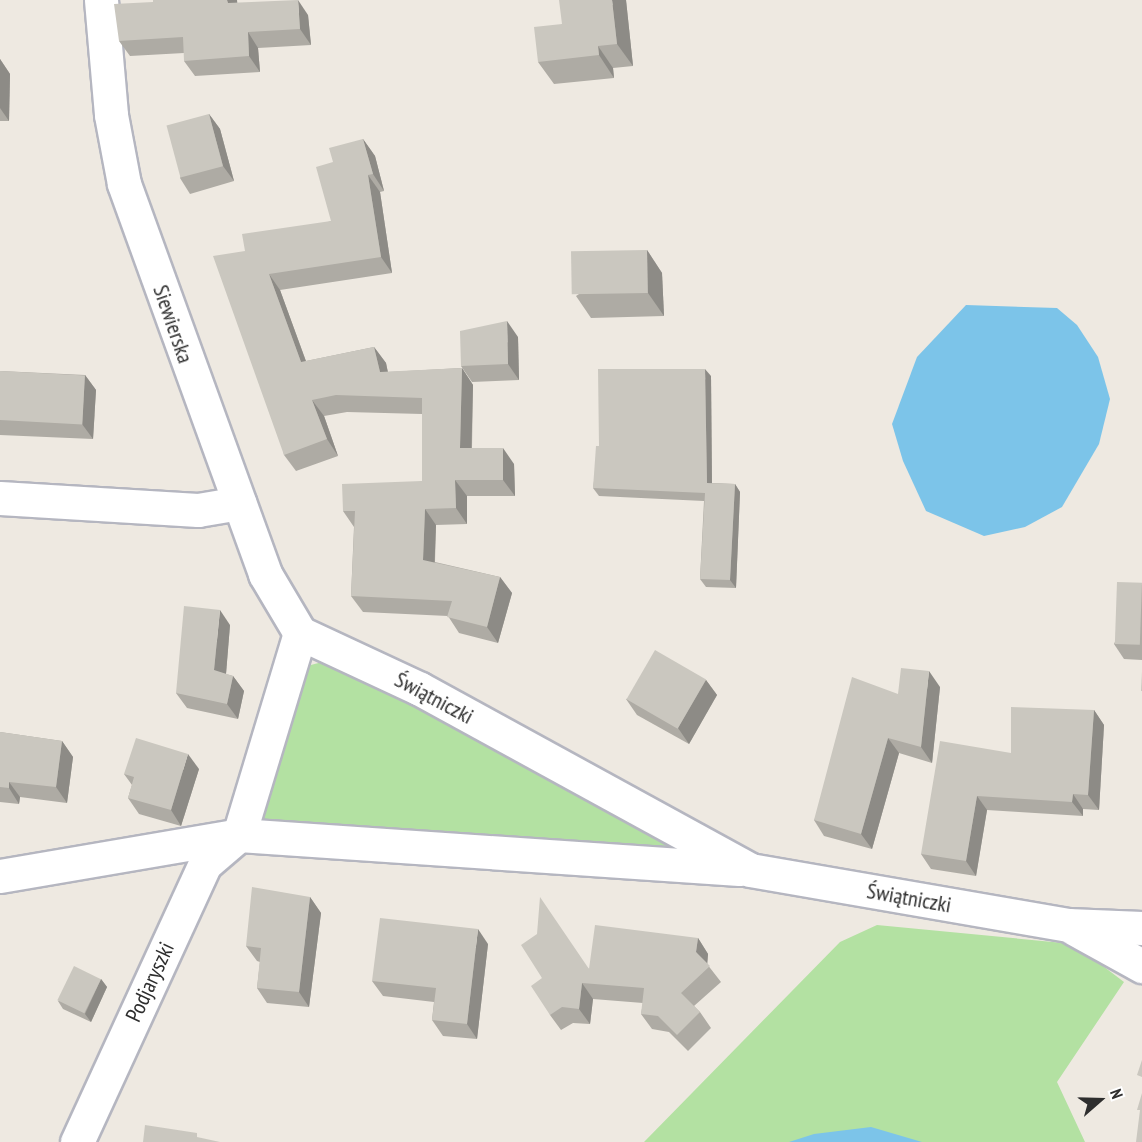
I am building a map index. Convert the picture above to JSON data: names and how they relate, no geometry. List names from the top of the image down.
{
  "streets": {
    "street": ["Siewierska", "Świątniczki", "Podjaryszki"]
  },
  "crossings": [
    ["Siewierska", "Świątniczki"],
    ["Świątniczki", "Podjaryszki"]
  ],
  "north": "right"
}
